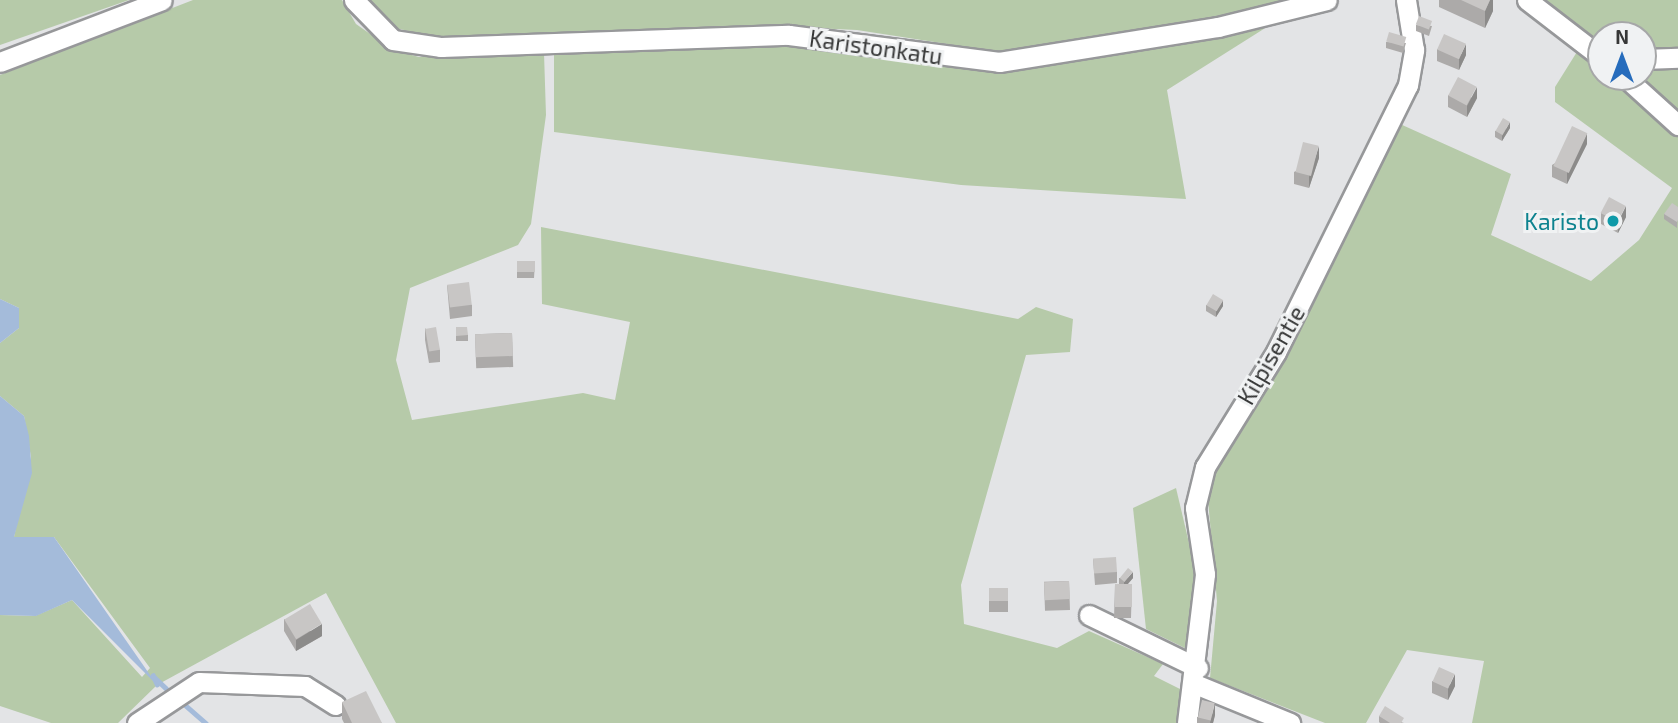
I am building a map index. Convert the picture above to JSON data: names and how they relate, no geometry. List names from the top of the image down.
{
  "streets": {
    "street": ["Karistonkatu", "Kilpisentie"]
  },
  "places": ["Karisto"],
  "north": "top"
}
